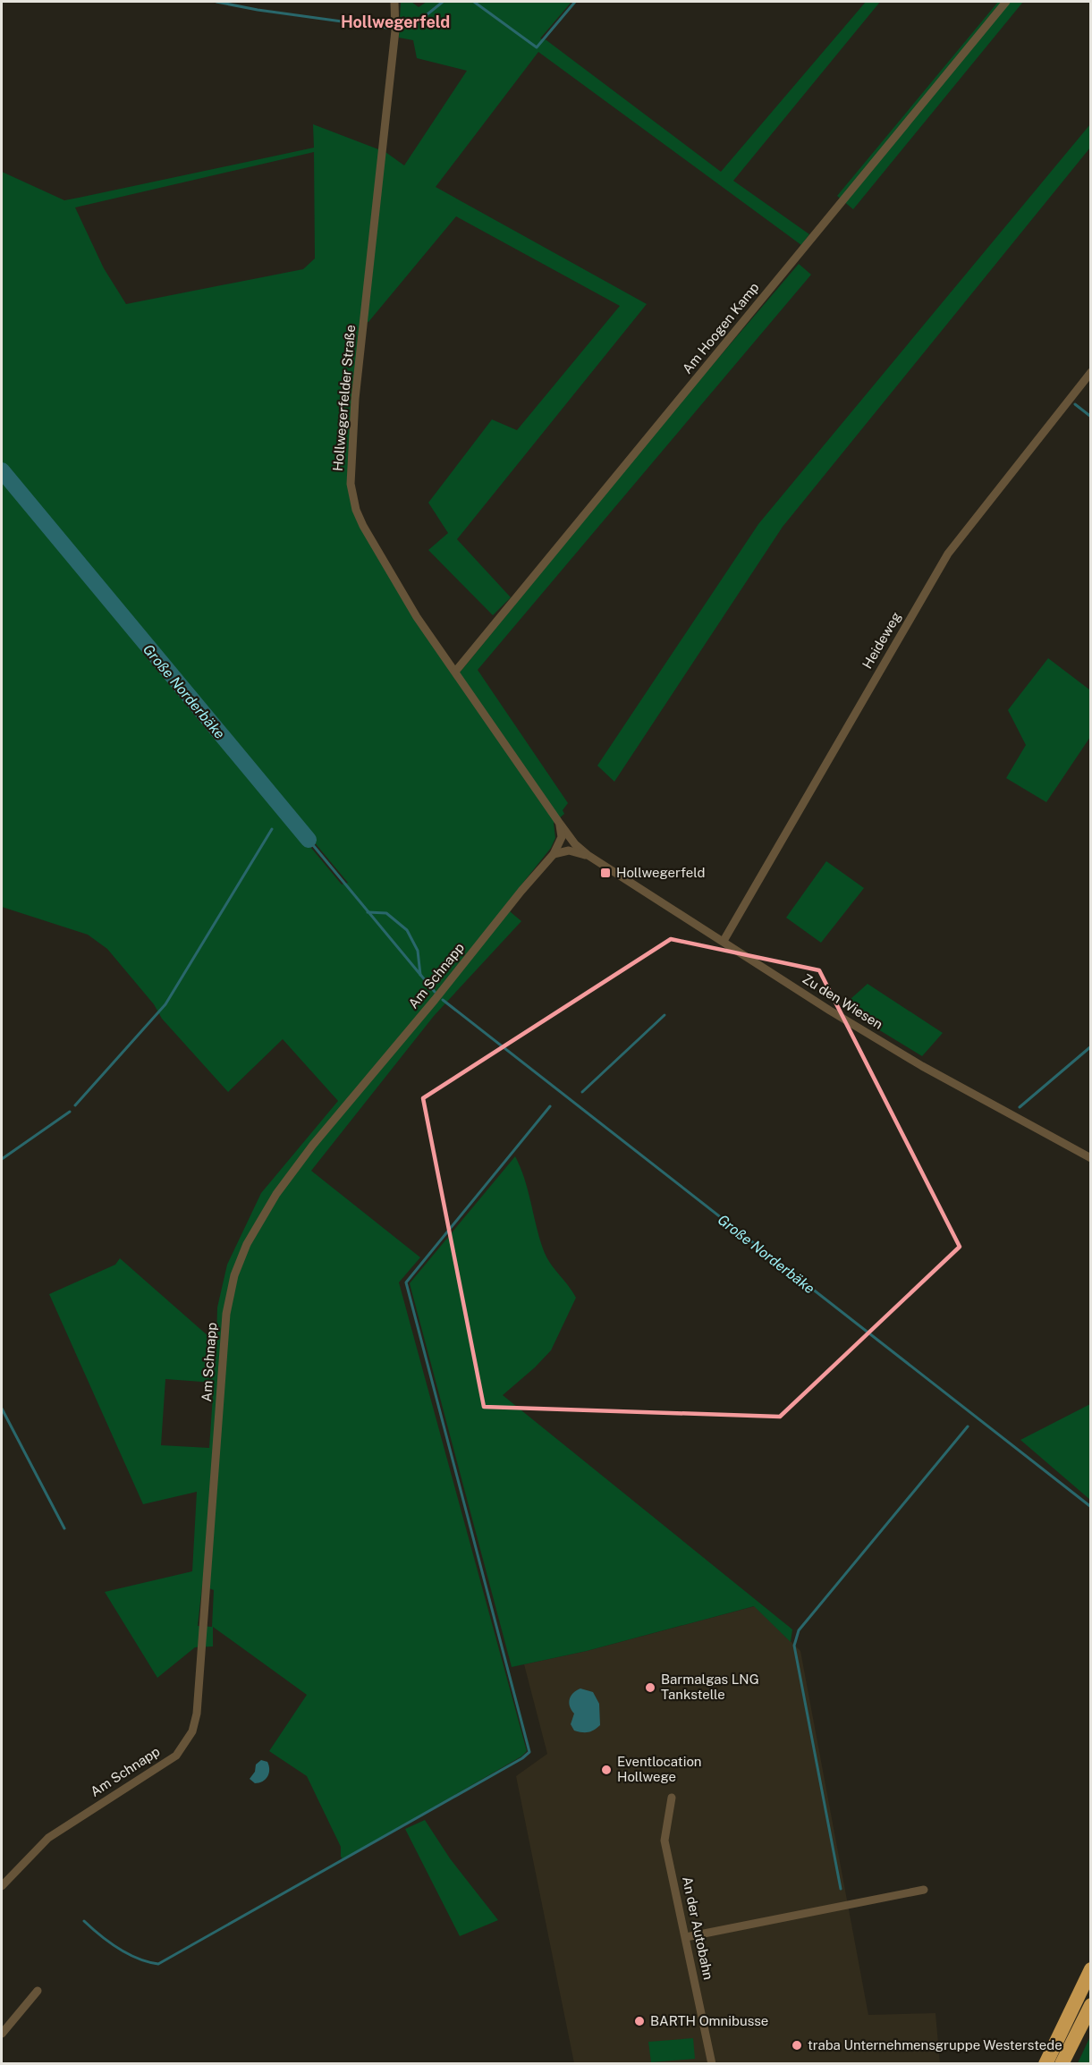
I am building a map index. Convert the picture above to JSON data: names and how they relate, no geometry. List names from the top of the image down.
{
  "streets": {
    "street": [
      "Am Hoogen Kamp",
      "Hollwegerfelder Straße",
      "Heideweg",
      "Am Schnapp",
      "Zu den Wiesen",
      "An der Autobahn"
    ]
  },
  "crossings": [
    ["Am Hoogen Kamp", "Hollwegerfelder Straße"],
    ["Hollwegerfelder Straße", "Am Schnapp"],
    ["Hollwegerfelder Straße", "Zu den Wiesen"],
    ["Heideweg", "Zu den Wiesen"]
  ],
  "districts": ["Hollwegerfeld"],
  "water": ["Große Norderbäke"],
  "places": {
    "transit": ["Hollwegerfeld"],
    "other": [
      "Barmalgas LNG Tankstelle",
      "Eventlocation Hollwege",
      "BARTH Omnibusse",
      "traba Unternehmensgruppe Westerstede"
    ]
  }
}
